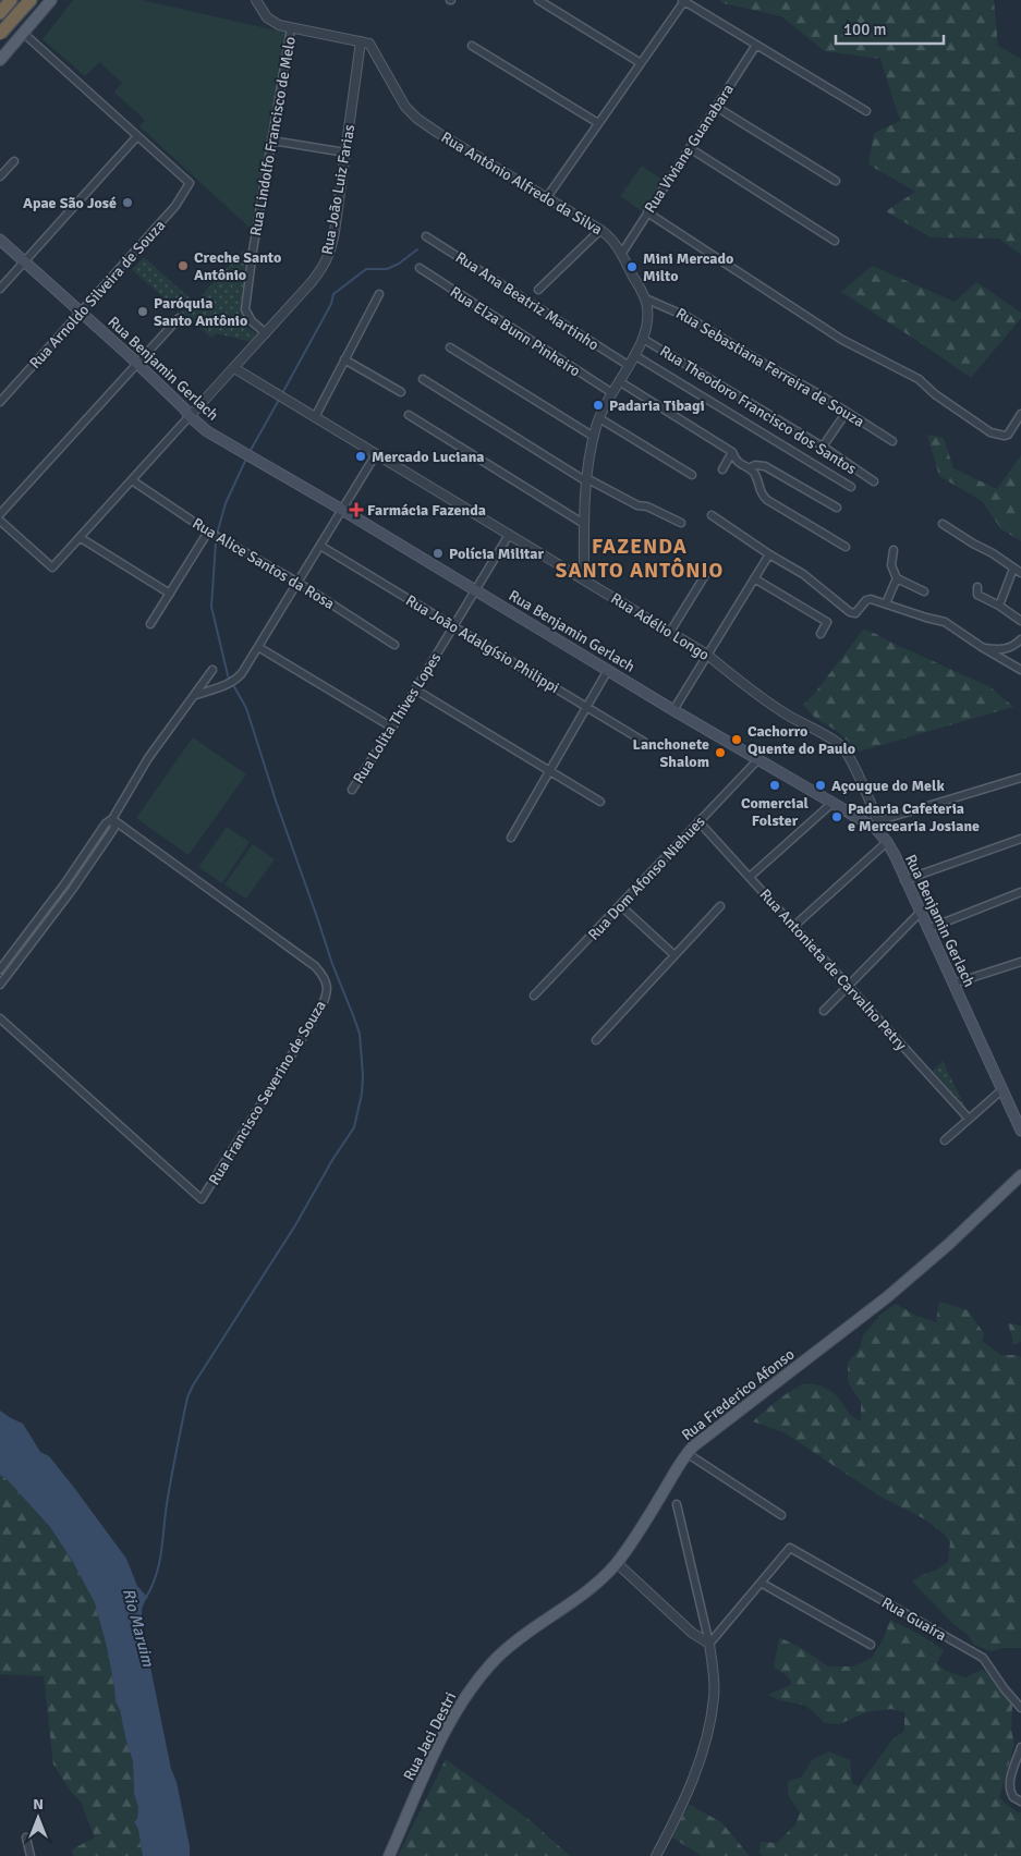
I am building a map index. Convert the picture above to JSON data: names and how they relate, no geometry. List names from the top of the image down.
{
  "streets": {
    "main road": ["Rua Benjamin Gerlach", "Rua Frederico Afonso", "Rua Jaci Destri"],
    "street": [
      "Rua Lindolfo Francisco de Melo",
      "Rua Viviane Guanabara",
      "Rua Antônio Alfredo da Silva",
      "Rua João Luiz Farias",
      "Rua Arnoldo Silveira de Souza",
      "Rua Ana Beatriz Martinho",
      "Rua Elza Bunn Pinheiro",
      "Rua Sebastiana Ferreira de Souza",
      "Rua Theodoro Francisco dos Santos",
      "Rua Alice Santos da Rosa",
      "Rua Adélio Longo",
      "Rua João Adalgísio Philippi",
      "Rua Lolita Thives Lopes",
      "Rua Dom Afonso Niehues",
      "Rua Antonieta de Carvalho Petry",
      "Rua Francisco Severino de Souza",
      "Rua Guaíra"
    ]
  },
  "crossings": [
    ["Rua Lindolfo Francisco de Melo", "Rua João Luiz Farias"],
    ["Rua Viviane Guanabara", "Rua Antônio Alfredo da Silva"],
    ["Rua Antônio Alfredo da Silva", "Rua João Luiz Farias"],
    ["Rua Antônio Alfredo da Silva", "Rua Ana Beatriz Martinho"],
    ["Rua Antônio Alfredo da Silva", "Rua Elza Bunn Pinheiro"],
    ["Rua Antônio Alfredo da Silva", "Rua Sebastiana Ferreira de Souza"],
    ["Rua Antônio Alfredo da Silva", "Rua Theodoro Francisco dos Santos"],
    ["Rua Antônio Alfredo da Silva", "Rua Adélio Longo"],
    ["Rua João Luiz Farias", "Rua Benjamin Gerlach"],
    ["Rua João Luiz Farias", "Rua Adélio Longo"],
    ["Rua Arnoldo Silveira de Souza", "Rua Benjamin Gerlach"],
    ["Rua Benjamin Gerlach", "Rua Adélio Longo"],
    ["Rua Benjamin Gerlach", "Rua Lolita Thives Lopes"],
    ["Rua Benjamin Gerlach", "Rua Dom Afonso Niehues"],
    ["Rua Adélio Longo", "Rua Lolita Thives Lopes"],
    ["Rua João Adalgísio Philippi", "Rua Lolita Thives Lopes"],
    ["Rua Dom Afonso Niehues", "Rua Antonieta de Carvalho Petry"],
    ["Rua Frederico Afonso", "Rua Jaci Destri"]
  ],
  "districts": ["FAZENDA SANTO ANTÔNIO"],
  "water": ["Rio Maruim"],
  "places": {
    "other": [
      "Apae São José",
      "Creche Santo Antônio",
      "Mini Mercado Milto",
      "Paróquia Santo Antônio",
      "Padaria Tibagi",
      "Mercado Luciana",
      "Polícia Militar",
      "Cachorro Quente do Paulo",
      "Lanchonete Shalom",
      "Comercial Folster",
      "Açougue do Melk",
      "Padaria Cafeteria e Mercearia Josiane"
    ],
    "health": ["Farmácia Fazenda"]
  },
  "scale_bar": "100 m",
  "north": "top"
}
